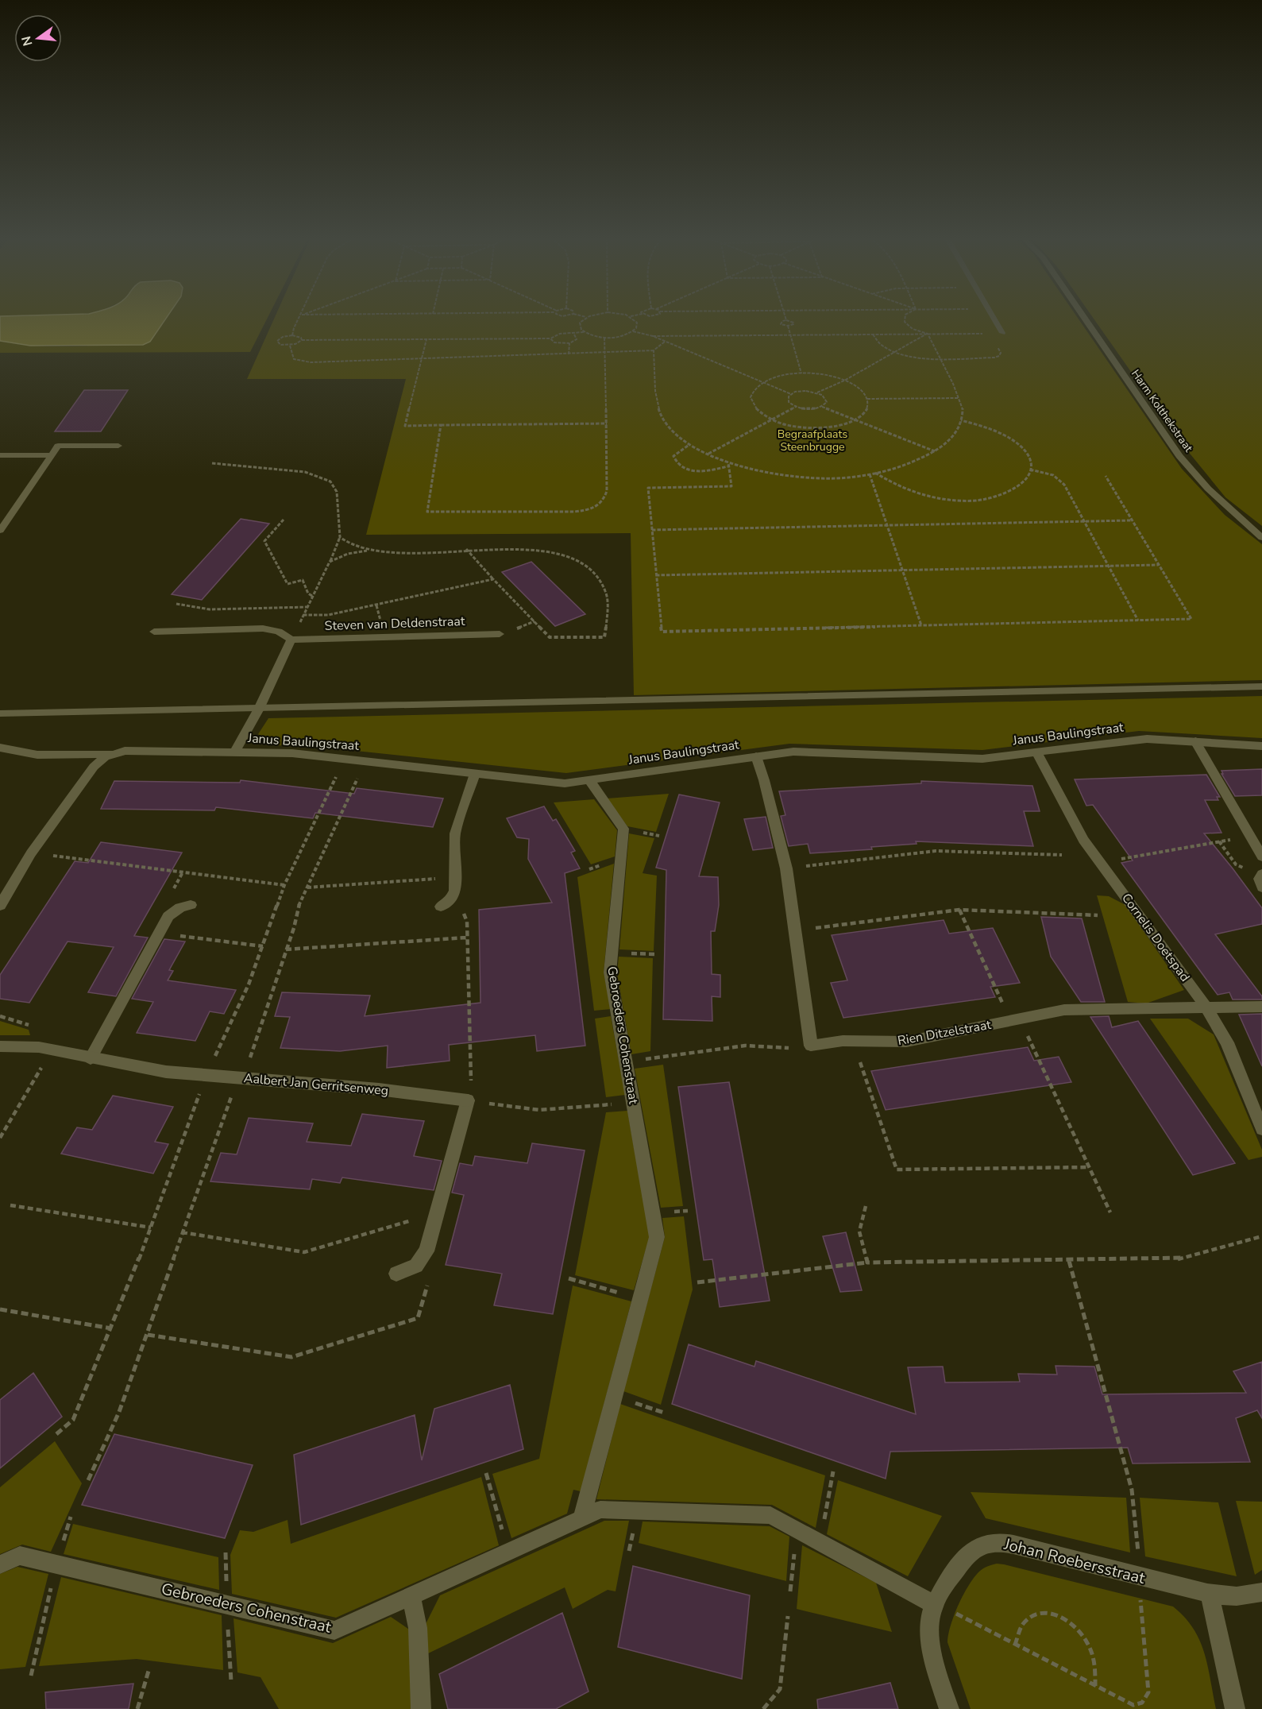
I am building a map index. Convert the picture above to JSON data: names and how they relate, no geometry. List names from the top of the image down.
{
  "streets": {
    "street": [
      "Harm Kolthekstraat",
      "Steven van Deldenstraat",
      "Janus Baulingstraat",
      "Cornelis Doetspad",
      "Rien Ditzelstraat",
      "Gebroeders Cohenstraat",
      "Aalbert Jan Gerritsenweg",
      "Johan Roebersstraat"
    ]
  },
  "crossings": [
    ["Janus Baulingstraat", "Cornelis Doetspad"],
    ["Janus Baulingstraat", "Gebroeders Cohenstraat"],
    ["Cornelis Doetspad", "Rien Ditzelstraat"],
    ["Gebroeders Cohenstraat", "Johan Roebersstraat"]
  ],
  "parks": ["Begraafplaats Steenbrugge"],
  "north": "left"
}
